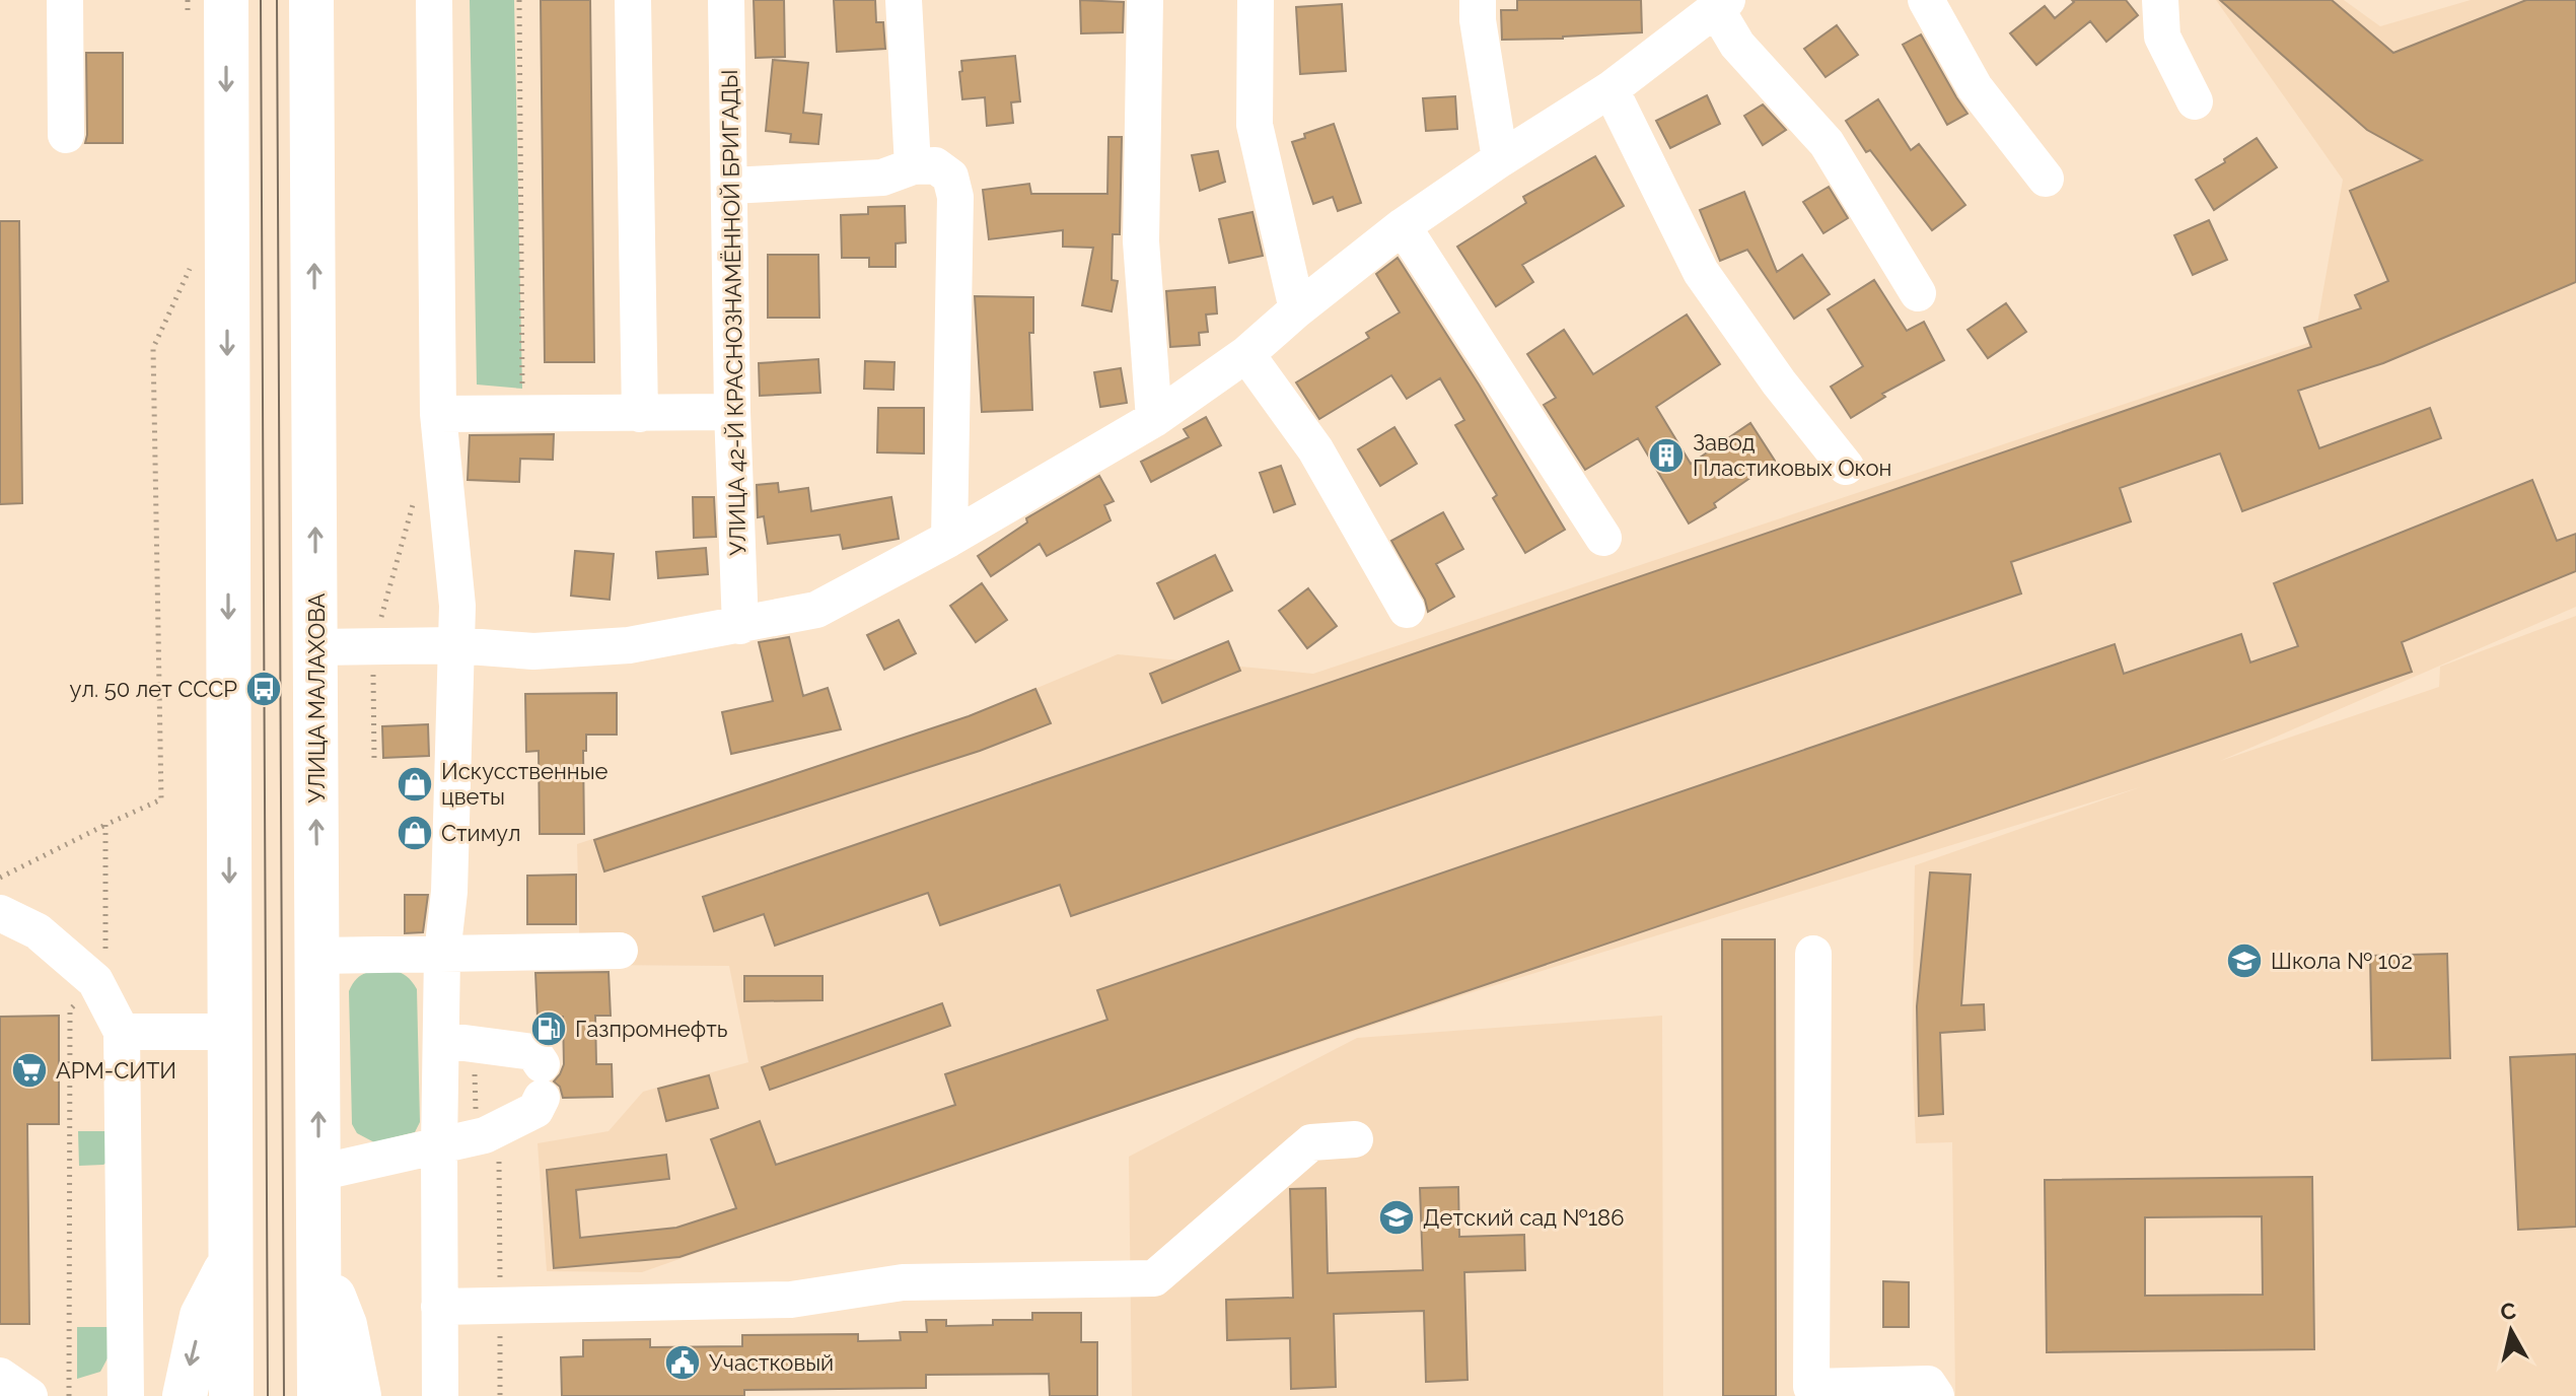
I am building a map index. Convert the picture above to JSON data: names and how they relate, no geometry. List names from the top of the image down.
{
  "streets": {
    "main road": ["УЛИЦА МАЛАХОВА"],
    "street": ["УЛИЦА 42-Й КРАСНОЗНАМЁННОЙ БРИГАДЫ"]
  },
  "places": {
    "building": ["Завод Пластиковых Окон"],
    "bus stop": ["ул. 50 лет СССР"],
    "shop": ["Искусственные цветы", "Стимул"],
    "school or university": ["Школа № 102", "Детский сад №186"],
    "fuel station": ["Газпромнефть"],
    "supermarket": ["АРМ-СИТИ"],
    "public building": ["Участковый"]
  },
  "north": "top"
}
